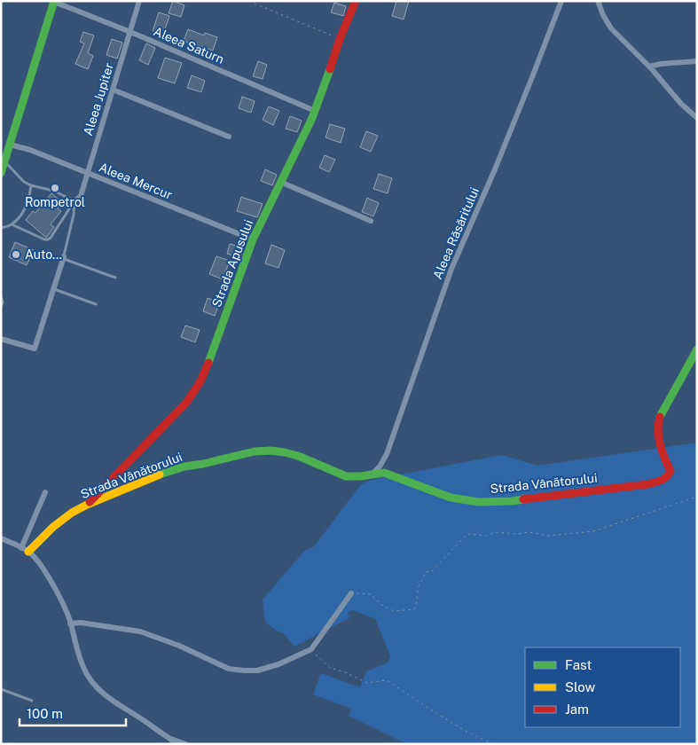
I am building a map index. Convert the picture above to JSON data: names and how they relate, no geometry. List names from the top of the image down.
{
  "streets": {
    "main road": ["Strada Apusului", "Strada Vânătorului"],
    "street": [
      "Aleea Saturn",
      "Aleea Jupiter",
      "Aleea Mercur",
      "Aleea Răsăritului"
    ]
  },
  "crossings": [
    ["Aleea Saturn", "Aleea Jupiter"],
    ["Aleea Saturn", "Strada Apusului"],
    ["Aleea Jupiter", "Aleea Mercur"],
    ["Aleea Mercur", "Strada Apusului"],
    ["Aleea Răsăritului", "Strada Vânătorului"],
    ["Strada Apusului", "Strada Vânătorului"]
  ],
  "places": ["Rompetrol", "Auto..."],
  "legend": ["Fast", "Slow", "Jam"],
  "scale_bar": "100 m"
}
